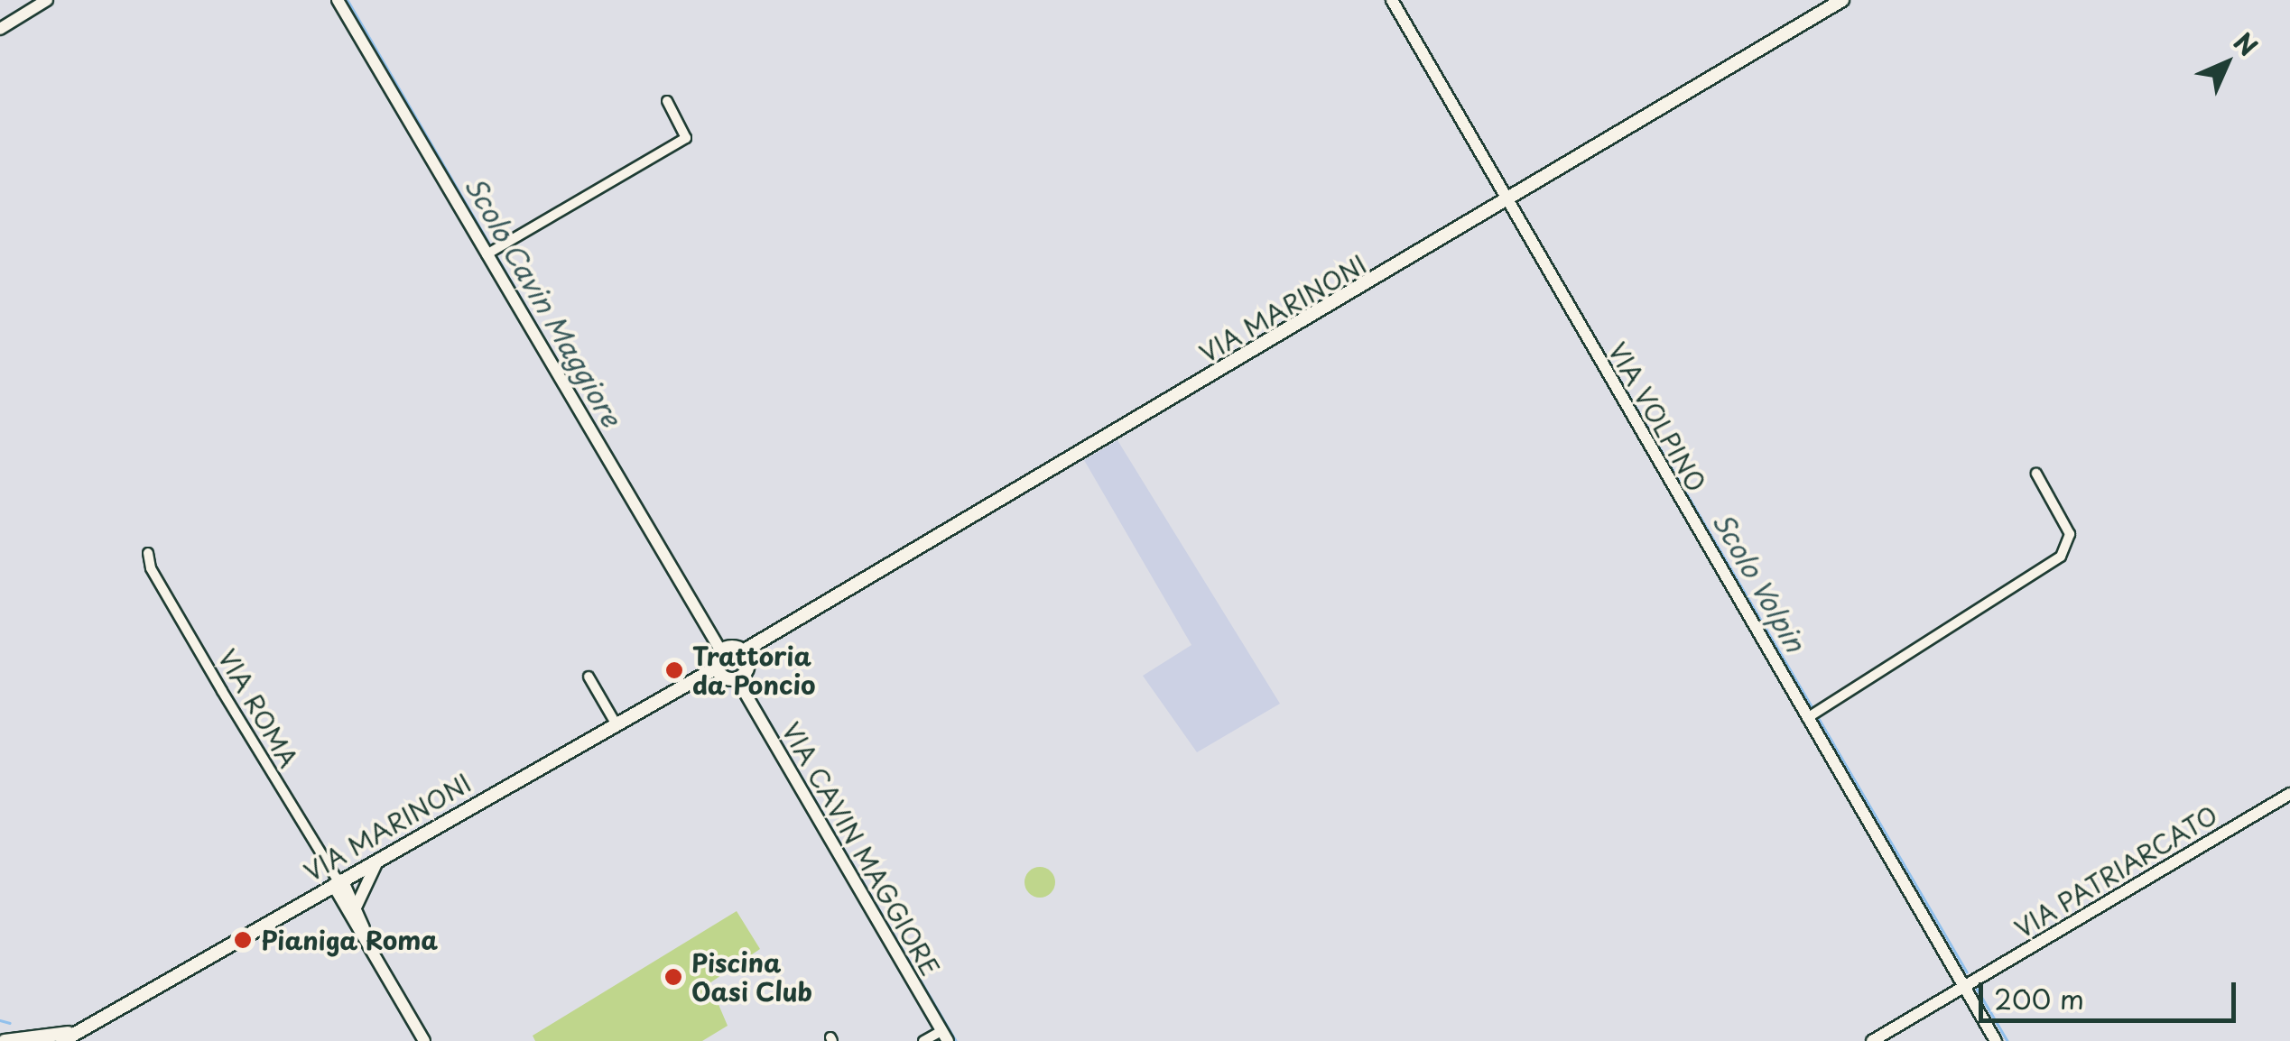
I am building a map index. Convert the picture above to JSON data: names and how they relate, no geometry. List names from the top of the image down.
{
  "streets": {
    "main road": ["VIA MARINONI"],
    "street": [
      "VIA VOLPINO",
      "VIA ROMA",
      "VIA CAVIN MAGGIORE",
      "VIA PATRIARCATO"
    ]
  },
  "crossings": [
    ["VIA MARINONI", "VIA VOLPINO"],
    ["VIA MARINONI", "VIA ROMA"],
    ["VIA MARINONI", "VIA CAVIN MAGGIORE"],
    ["VIA VOLPINO", "VIA PATRIARCATO"]
  ],
  "water": ["Scolo Cavin Maggiore", "Scolo Volpin"],
  "places": ["Trattoria da Poncio", "Pianiga Roma", "Piscina Oasi Club"],
  "scale_bar": "200 m",
  "north": "top right"
}
